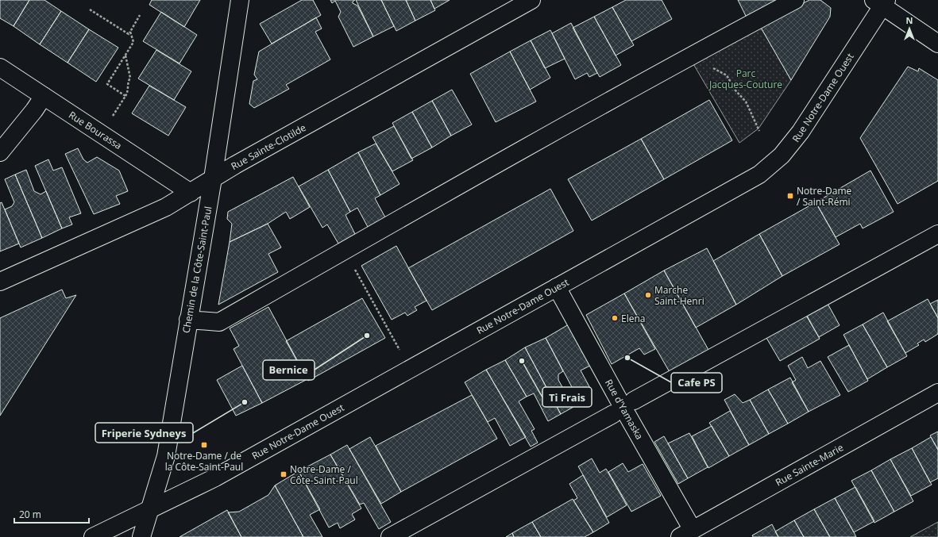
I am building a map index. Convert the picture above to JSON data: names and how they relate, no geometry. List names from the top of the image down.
{
  "streets": {
    "street": [
      "Rue Notre-Dame Ouest",
      "Rue Bourassa",
      "Rue Sainte-Clotilde",
      "Chemin de la Côte-Saint-Paul",
      "Rue d'Yamaska",
      "Rue Sainte-Marie"
    ]
  },
  "crossings": [
    ["Rue Notre-Dame Ouest", "Chemin de la Côte-Saint-Paul"],
    ["Rue Notre-Dame Ouest", "Rue d'Yamaska"],
    ["Rue Bourassa", "Rue Sainte-Clotilde"],
    ["Rue Sainte-Clotilde", "Chemin de la Côte-Saint-Paul"],
    ["Rue d'Yamaska", "Rue Sainte-Marie"]
  ],
  "parks": ["Parc Jacques-Couture"],
  "places": {
    "transit": ["Notre-Dame / Saint-Rémi", "Notre-Dame / de la Côte-Saint-Paul", "Notre-Dame / Côte-Saint-Paul"],
    "other": [
      "Marche Saint-Henri",
      "Elena",
      "Bernice",
      "Cafe PS",
      "Ti Frais",
      "Friperie Sydneys"
    ]
  },
  "scale_bar": "20 m",
  "north": "top"
}
